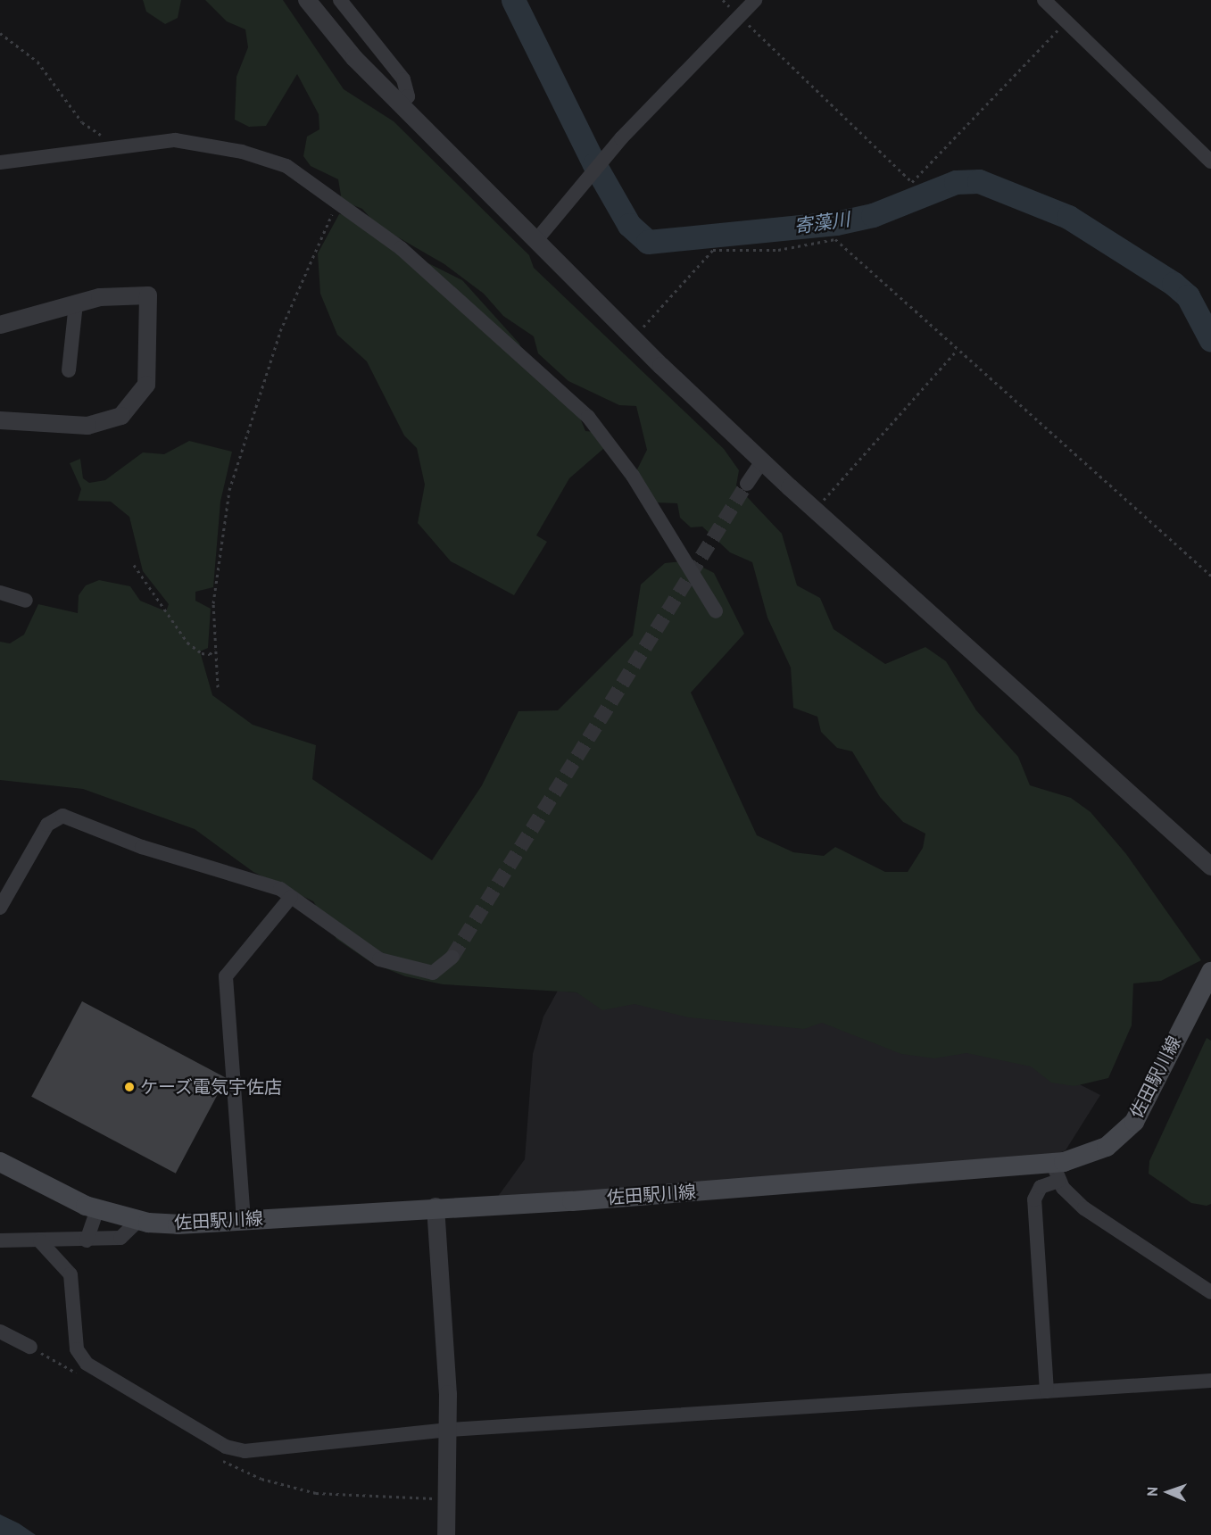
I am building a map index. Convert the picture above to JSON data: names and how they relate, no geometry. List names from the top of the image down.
{
  "streets": {
    "main road": ["佐田駅川線"]
  },
  "water": ["寄藻川"],
  "places": ["ケーズ電気宇佐店"],
  "north": "left"
}
